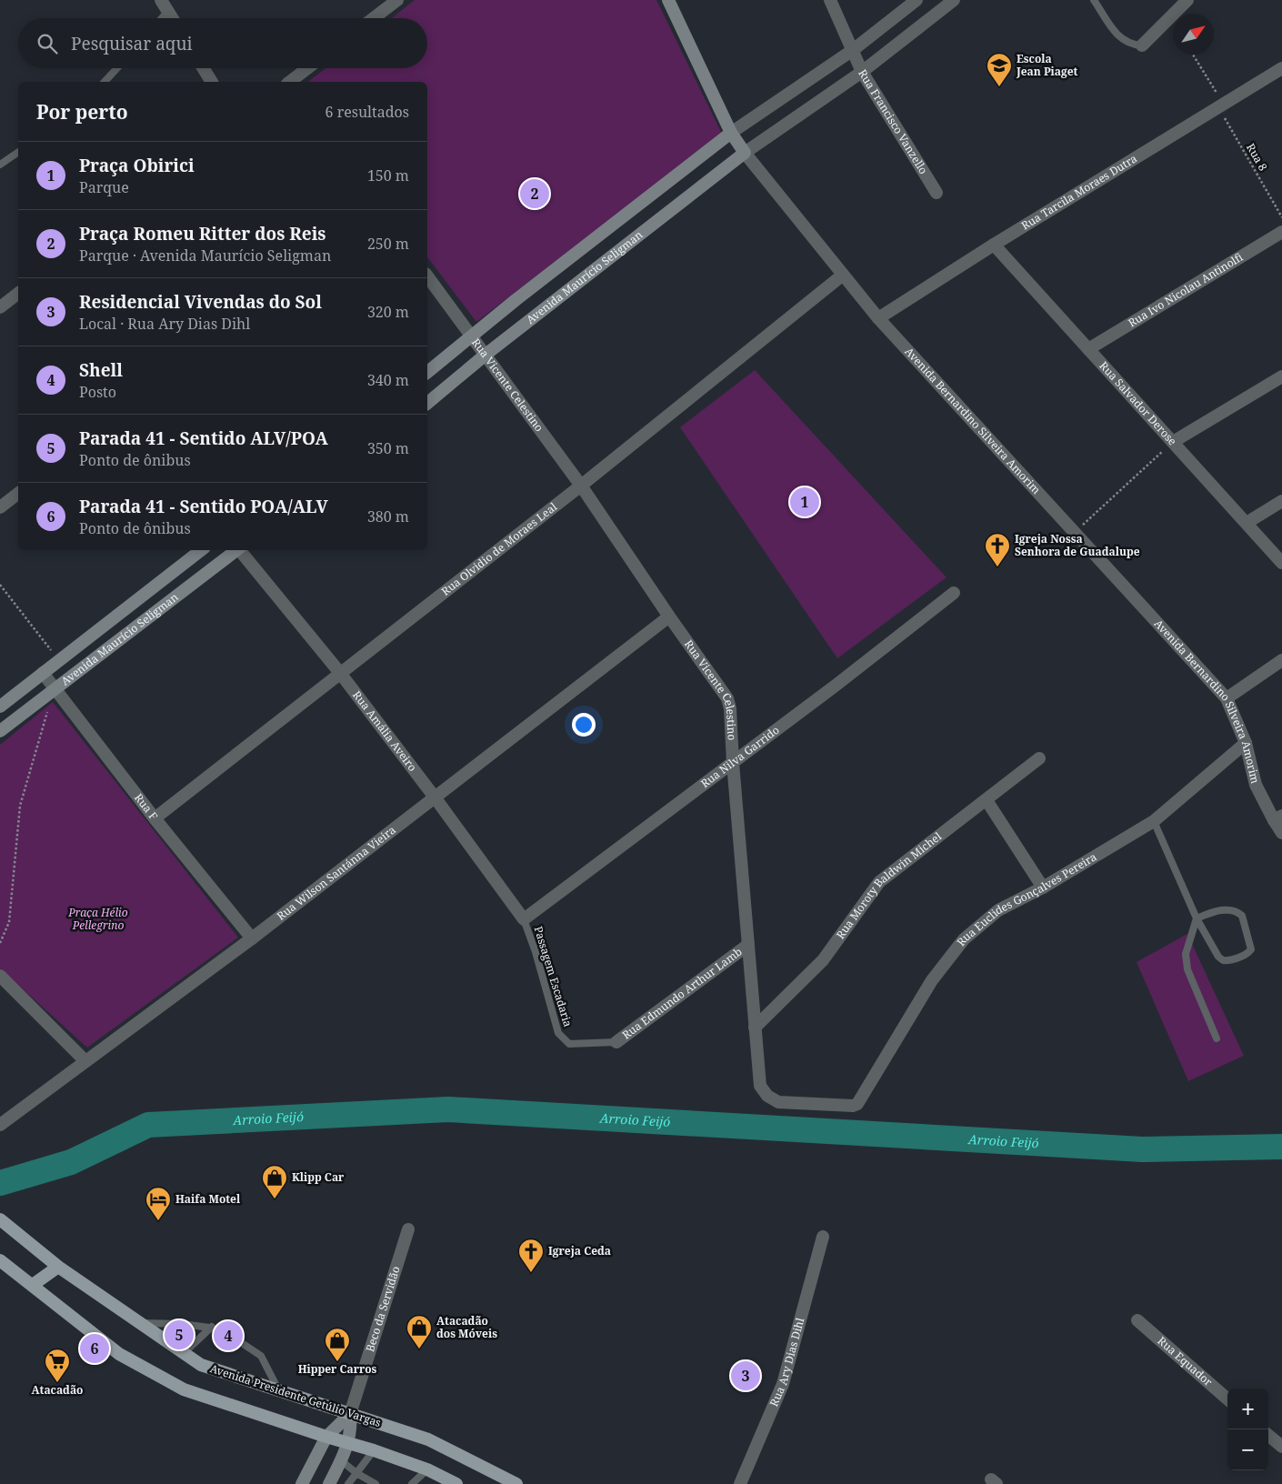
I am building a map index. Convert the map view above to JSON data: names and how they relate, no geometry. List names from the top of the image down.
{
  "streets": {
    "main road": ["Avenida Maurício Seligman", "Avenida Bernardino Silveira Amorim", "Avenida Presidente Getúlio Vargas"],
    "street": [
      "Rua Francisco Vanzello",
      "Rua Tarcila Moraes Dutra",
      "Rua Ivo Nicolau Antinolfi",
      "Rua Vicente Celestino",
      "Rua Salvador Derose",
      "Rua Olvidio de Moraes Leal",
      "Rua Amália Aveiro",
      "Rua Nilva Garrido",
      "Rua F",
      "Rua Wilson Santánna Vieira",
      "Rua Moroty Baldwin Michel",
      "Rua Euclides Gonçalves Pereira",
      "Rua Edmundo Arthur Lamb",
      "Beco da Servidão",
      "Rua Equador",
      "Rua Ary Dias Dihl"
    ],
    "lane": ["Passagem Escadaria"],
    "path": ["Rua 8"]
  },
  "crossings": [
    ["Rua 8", "Rua Tarcila Moraes Dutra"],
    ["Rua Tarcila Moraes Dutra", "Rua Salvador Derose"],
    ["Rua Tarcila Moraes Dutra", "Avenida Bernardino Silveira Amorim"],
    ["Avenida Maurício Seligman", "Rua Vicente Celestino"],
    ["Avenida Maurício Seligman", "Avenida Bernardino Silveira Amorim"],
    ["Avenida Maurício Seligman", "Rua F"],
    ["Rua Ivo Nicolau Antinolfi", "Rua Salvador Derose"],
    ["Rua Vicente Celestino", "Rua Olvidio de Moraes Leal"],
    ["Rua Vicente Celestino", "Rua Nilva Garrido"],
    ["Rua Vicente Celestino", "Rua Wilson Santánna Vieira"],
    ["Rua Vicente Celestino", "Rua Moroty Baldwin Michel"],
    ["Rua Vicente Celestino", "Rua Euclides Gonçalves Pereira"],
    ["Rua Vicente Celestino", "Rua Edmundo Arthur Lamb"],
    ["Avenida Bernardino Silveira Amorim", "Rua Olvidio de Moraes Leal"],
    ["Avenida Bernardino Silveira Amorim", "Rua Euclides Gonçalves Pereira"],
    ["Rua Olvidio de Moraes Leal", "Rua Amália Aveiro"],
    ["Rua Olvidio de Moraes Leal", "Rua F"],
    ["Rua Amália Aveiro", "Rua Nilva Garrido"],
    ["Rua Amália Aveiro", "Rua Wilson Santánna Vieira"],
    ["Rua Amália Aveiro", "Passagem Escadaria"],
    ["Rua Nilva Garrido", "Passagem Escadaria"],
    ["Rua F", "Rua Wilson Santánna Vieira"],
    ["Passagem Escadaria", "Rua Edmundo Arthur Lamb"],
    ["Beco da Servidão", "Avenida Presidente Getúlio Vargas"]
  ],
  "water": ["Arroio Feijó"],
  "parks": ["Praça Hélio Pellegrino"],
  "places": {
    "school or university": ["Escola Jean Piaget"],
    "church": ["Igreja Nossa Senhora de Guadalupe", "Igreja Ceda"],
    "shop": ["Klipp Car", "Atacadão dos Móveis", "Hipper Carros"],
    "hotel": ["Haifa Motel"],
    "supermarket": ["Atacadão"]
  },
  "north": "top right",
  "page": {
    "search": "Pesquisar aqui",
    "heading": ["Por perto", "6 resultados"],
    "list": [
      {
        "mark": "1",
        "name": "Praça Obirici",
        "note": "Parque",
        "value": "150 m"
      },
      {
        "mark": "2",
        "name": "Praça Romeu Ritter dos Reis",
        "note": "Parque · Avenida Maurício Seligman",
        "value": "250 m"
      },
      {
        "mark": "3",
        "name": "Residencial Vivendas do Sol",
        "note": "Local · Rua Ary Dias Dihl",
        "value": "320 m"
      },
      {
        "mark": "4",
        "name": "Shell",
        "note": "Posto",
        "value": "340 m"
      },
      {
        "mark": "5",
        "name": "Parada 41 - Sentido ALV/POA",
        "note": "Ponto de ônibus",
        "value": "350 m"
      },
      {
        "mark": "6",
        "name": "Parada 41 - Sentido POA/ALV",
        "note": "Ponto de ônibus",
        "value": "380 m"
      }
    ],
    "pins": [
      "2",
      "1",
      "5",
      "4",
      "6",
      "3"
    ],
    "map_buttons": ["+", "−"]
  }
}
